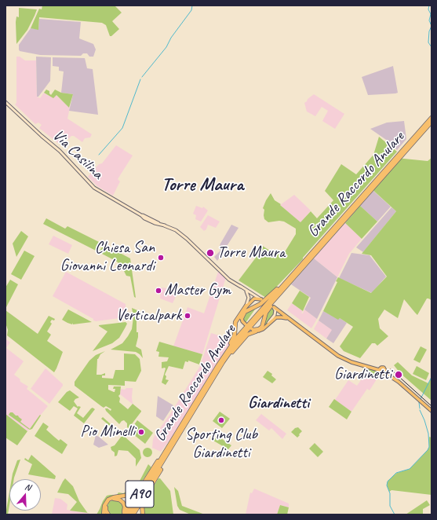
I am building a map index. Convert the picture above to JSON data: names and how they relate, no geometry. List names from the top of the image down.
{
  "streets": {
    "highway": ["Grande Raccordo Anulare", "A90"],
    "main road": ["Via Casilina"]
  },
  "districts": ["Torre Maura", "Giardinetti"],
  "places": [
    "Torre Maura",
    "Chiesa San Giovanni Leonardi",
    "Master Gym",
    "Verticalpark",
    "Giardinetti",
    "Sporting Club Giardinetti",
    "Pio Minelli"
  ],
  "north": "top"
}
